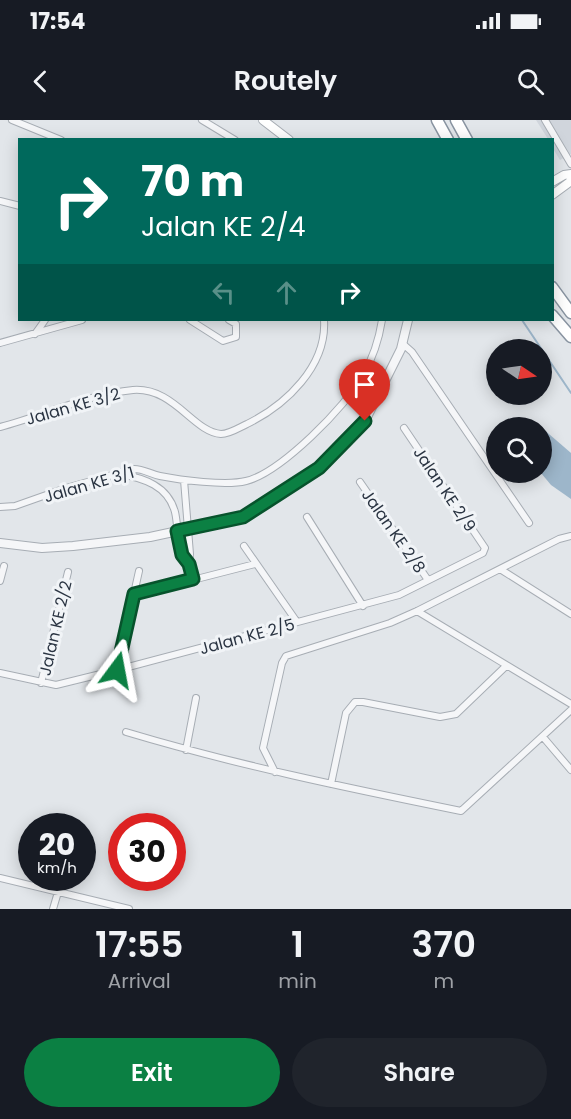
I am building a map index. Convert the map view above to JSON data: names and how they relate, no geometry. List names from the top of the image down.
{
  "streets": {
    "street": [
      "Jalan KE 3/2",
      "Jalan KE 3/1",
      "Jalan KE 2/9",
      "Jalan KE 2/8",
      "Jalan KE 2/2",
      "Jalan KE 2/5"
    ]
  },
  "crossings": [
    ["Jalan KE 2/9", "Jalan KE 2/5"],
    ["Jalan KE 2/8", "Jalan KE 2/5"],
    ["Jalan KE 2/2", "Jalan KE 2/5"]
  ],
  "north": "right",
  "page": {
    "status": "17:54",
    "header": "Routely",
    "turn": ["70 m", "Jalan KE 2/4"],
    "speed": "20 km/h",
    "limit": "30",
    "eta": [
      "17:55",
      "Arrival",
      "1",
      "min",
      "370",
      "m"
    ],
    "buttons": ["Exit", "Share"]
  }
}
